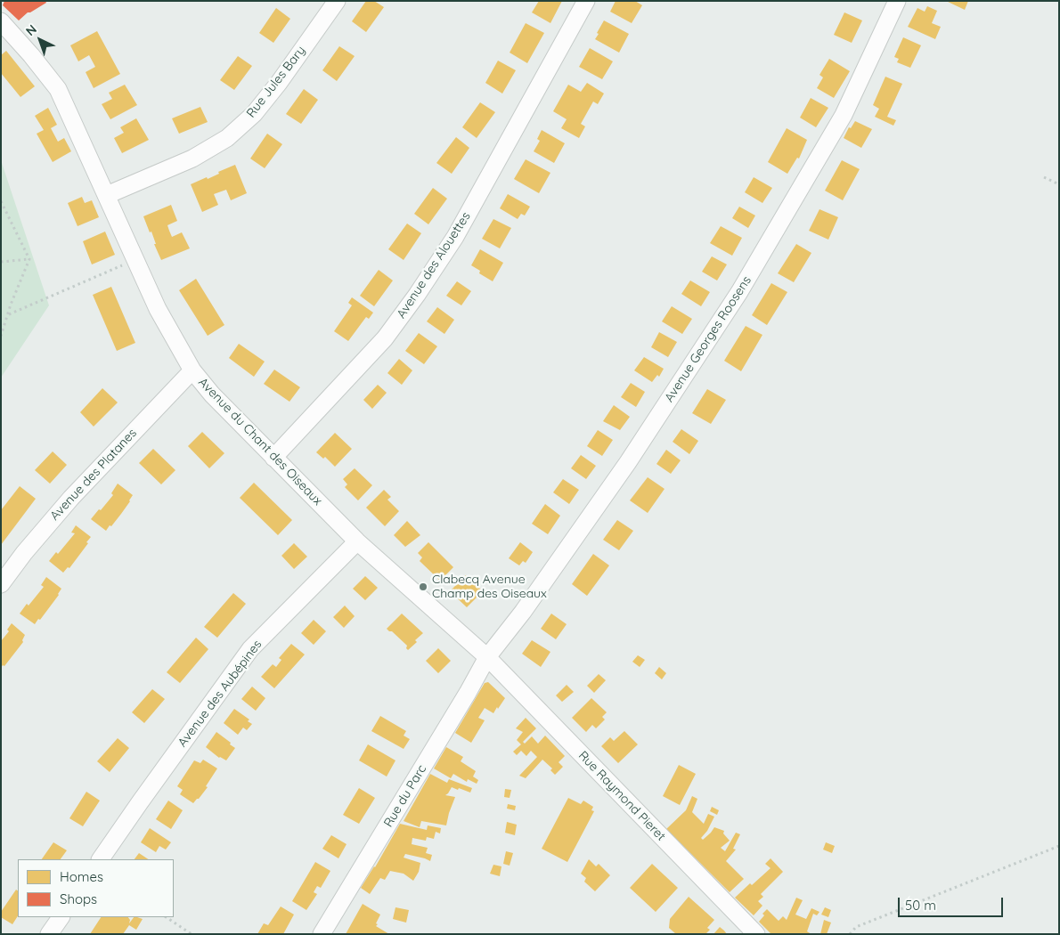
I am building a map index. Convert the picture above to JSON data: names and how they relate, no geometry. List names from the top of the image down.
{
  "streets": {
    "street": [
      "Rue Jules Bary",
      "Avenue des Alouettes",
      "Avenue Georges Roosens",
      "Avenue du Chant des Oiseaux",
      "Avenue des Platanes",
      "Avenue des Aubépines",
      "Rue du Parc",
      "Rue Raymond Pieret"
    ]
  },
  "crossings": [
    ["Rue Jules Bary", "Avenue du Chant des Oiseaux"],
    ["Avenue des Alouettes", "Avenue du Chant des Oiseaux"],
    ["Avenue Georges Roosens", "Avenue du Chant des Oiseaux"],
    ["Avenue Georges Roosens", "Rue du Parc"],
    ["Avenue Georges Roosens", "Rue Raymond Pieret"],
    ["Avenue du Chant des Oiseaux", "Avenue des Platanes"],
    ["Avenue du Chant des Oiseaux", "Avenue des Aubépines"],
    ["Avenue du Chant des Oiseaux", "Rue du Parc"],
    ["Avenue du Chant des Oiseaux", "Rue Raymond Pieret"],
    ["Rue du Parc", "Rue Raymond Pieret"]
  ],
  "places": ["Clabecq Avenue Champ des Oiseaux"],
  "legend": ["Homes", "Shops"],
  "scale_bar": "50 m",
  "north": "top left"
}
